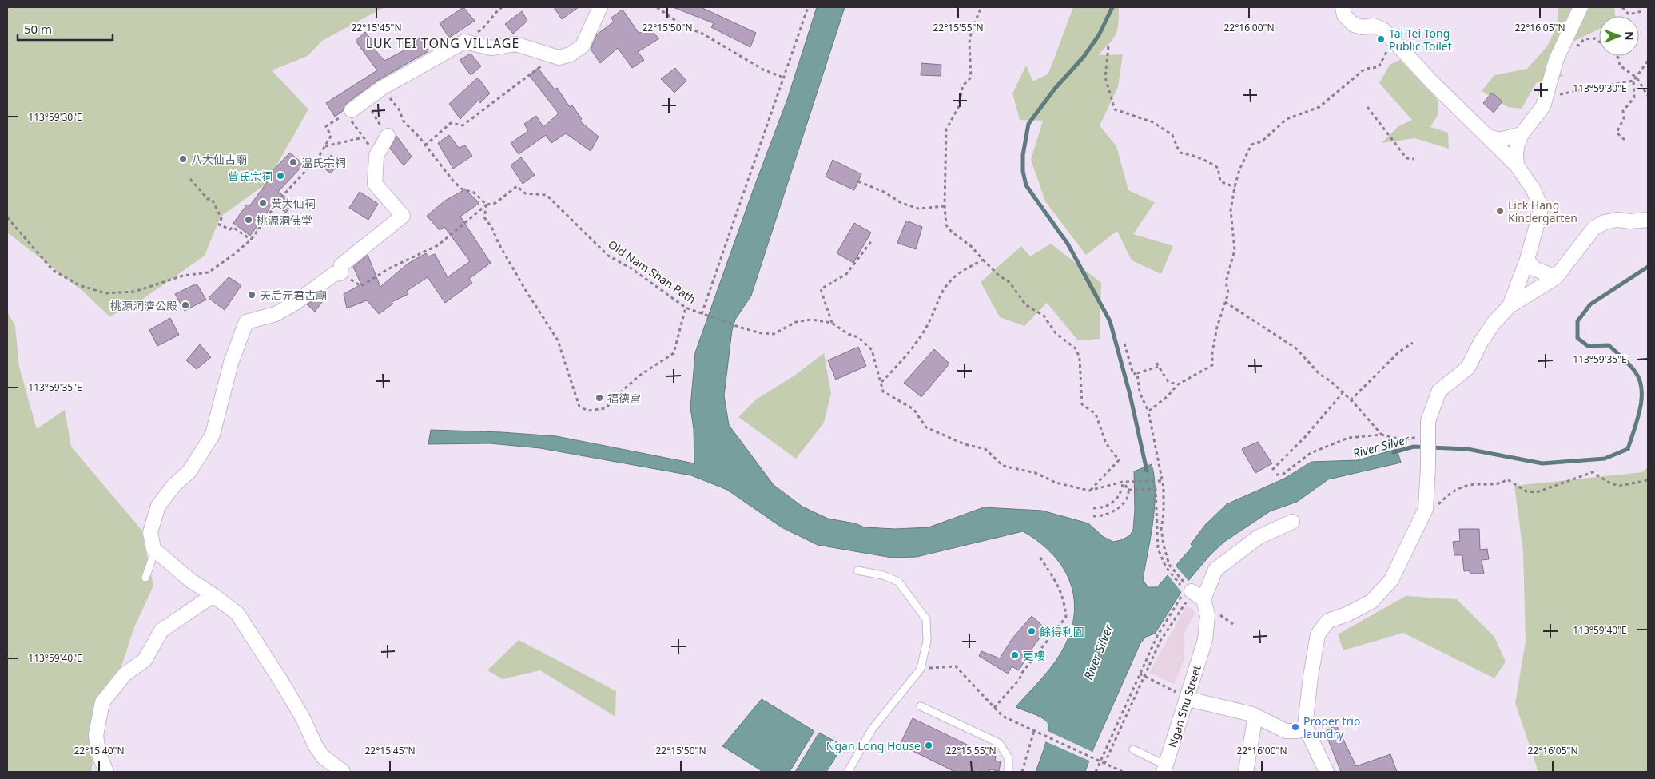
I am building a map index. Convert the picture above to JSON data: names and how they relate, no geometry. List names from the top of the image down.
{
  "streets": {
    "street": ["Ngan Shu Street"],
    "path": ["Old Nam Shan Path"]
  },
  "districts": ["LUK TEI TONG VILLAGE"],
  "water": ["River Silver"],
  "places": [
    "Tai Tei Tong Public Toilet",
    "八大仙古廟",
    "溫氏宗祠",
    "曾氏宗祠",
    "黃大仙祠",
    "Lick Hang Kindergarten",
    "桃源洞佛堂",
    "天后元君古廟",
    "桃源洞濟公殿",
    "福德宮",
    "餘得利園",
    "更樓",
    "Proper trip laundry",
    "Ngan Long House"
  ],
  "scale_bar": "50 m",
  "north": "right",
  "coordinates": [
    "22°15'45\"N",
    "22°15'50\"N",
    "22°15'55\"N",
    "22°16'00\"N",
    "22°16'05\"N",
    "113°59'30\"E",
    "113°59'35\"E",
    "113°59'40\"E",
    "22°15'40\"N"
  ]
}
